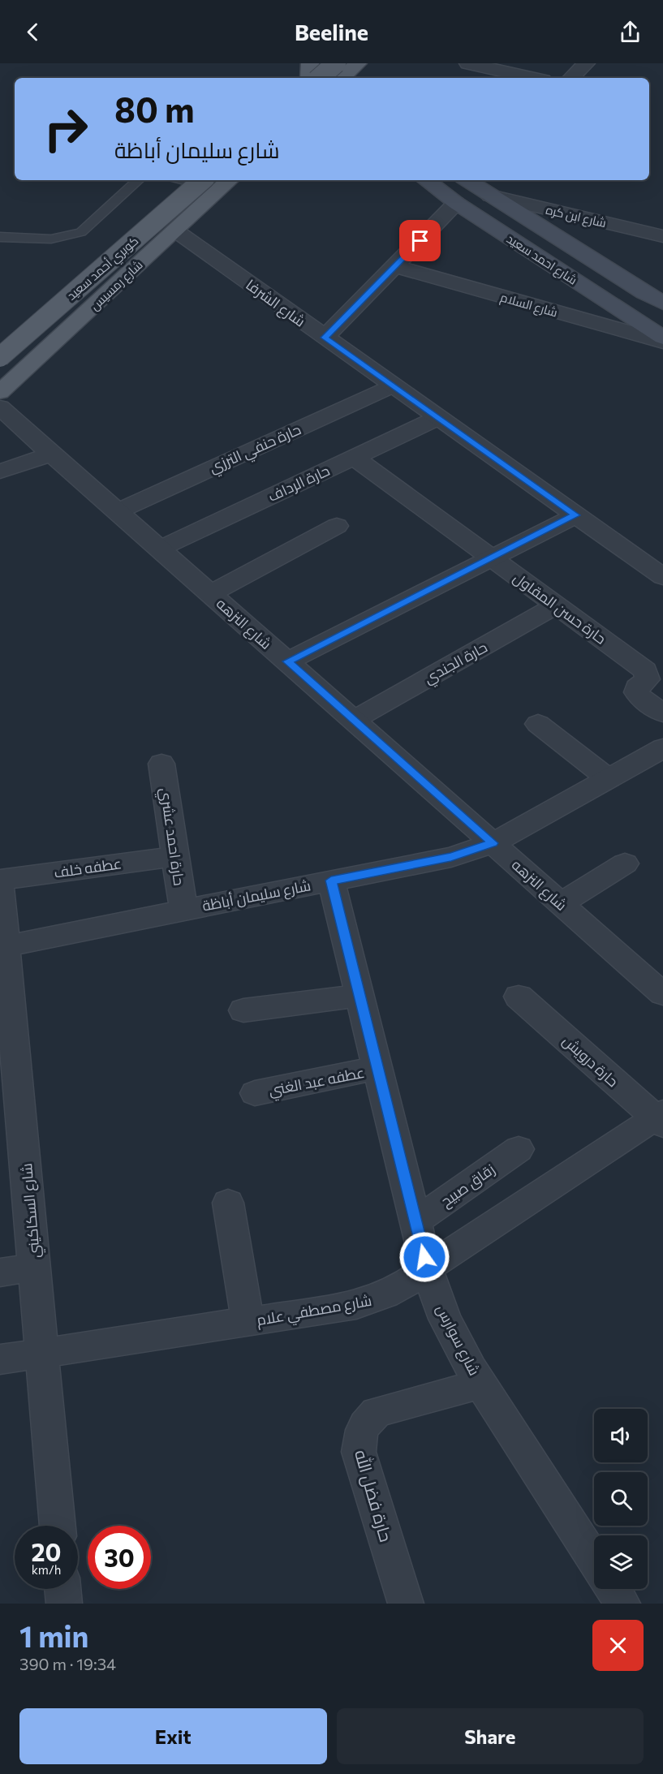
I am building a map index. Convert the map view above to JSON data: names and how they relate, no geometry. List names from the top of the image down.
{
  "streets": {
    "main road": ["شارع احمد سعيد", "كوبري أحمد سعيد", "شارع رمسيس"],
    "street": [
      "شارع ابن كره",
      "شارع الشرفا",
      "شارع السلام",
      "حارة حنفي الترزي",
      "حارة الرداف",
      "حارة حسن المقاول",
      "شارع النزهه",
      "حارة الجندي",
      "حارة احمد عشري",
      "عطفه خلف",
      "شارع سليمان أباظة",
      "حارة درويش",
      "عطفه عبد الغني",
      "زقاق صبيح",
      "شارع السكاكيني",
      "شارع مصطفي علام",
      "شارع سوارس",
      "حارة فضل الله"
    ]
  },
  "crossings": [
    ["شارع ابن كره", "شارع احمد سعيد"],
    ["شارع احمد سعيد", "شارع السلام"],
    ["كوبري أحمد سعيد", "شارع رمسيس"],
    ["شارع رمسيس", "شارع الشرفا"],
    ["شارع الشرفا", "حارة حنفي الترزي"],
    ["شارع الشرفا", "حارة الرداف"],
    ["حارة حنفي الترزي", "شارع النزهه"],
    ["حارة الرداف", "حارة حسن المقاول"],
    ["حارة الرداف", "شارع النزهه"],
    ["حارة حسن المقاول", "حارة الجندي"],
    ["شارع النزهه", "حارة الجندي"],
    ["شارع النزهه", "شارع سليمان أباظة"],
    ["حارة احمد عشري", "عطفه خلف"],
    ["حارة احمد عشري", "شارع سليمان أباظة"],
    ["عطفه خلف", "شارع السكاكيني"],
    ["شارع سليمان أباظة", "شارع السكاكيني"],
    ["شارع سليمان أباظة", "شارع سوارس"],
    ["حارة درويش", "شارع مصطفي علام"],
    ["عطفه عبد الغني", "شارع سوارس"],
    ["زقاق صبيح", "شارع سوارس"],
    ["شارع السكاكيني", "شارع مصطفي علام"],
    ["شارع مصطفي علام", "شارع سوارس"],
    ["شارع سوارس", "حارة فضل الله"]
  ],
  "page": {
    "header": "Beeline",
    "turn": ["80 m", "شارع سليمان أباظة"],
    "speed": "20 km/h",
    "limit": "30",
    "heading": ["1 min", "390 m · 19:34"],
    "buttons": ["Exit", "Share"]
  }
}
